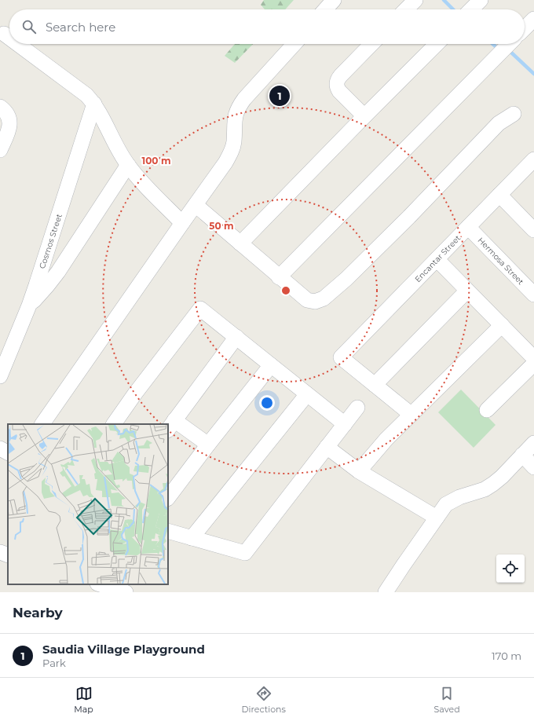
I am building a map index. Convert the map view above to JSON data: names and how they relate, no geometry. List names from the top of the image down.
{
  "streets": {
    "street": ["Cosmos Street", "Encantar Street", "Hermosa Street"]
  },
  "crossings": [
    ["Encantar Street", "Hermosa Street"]
  ],
  "page": {
    "search": "Search here",
    "pins": "1",
    "heading": "Nearby",
    "list": [
      {
        "mark": "1",
        "name": "Saudia Village Playground",
        "note": "Park",
        "value": "170 m"
      }
    ],
    "nav": ["Map", "Directions", "Saved"]
  },
  "rings": ["100 m", "50 m"]
}
